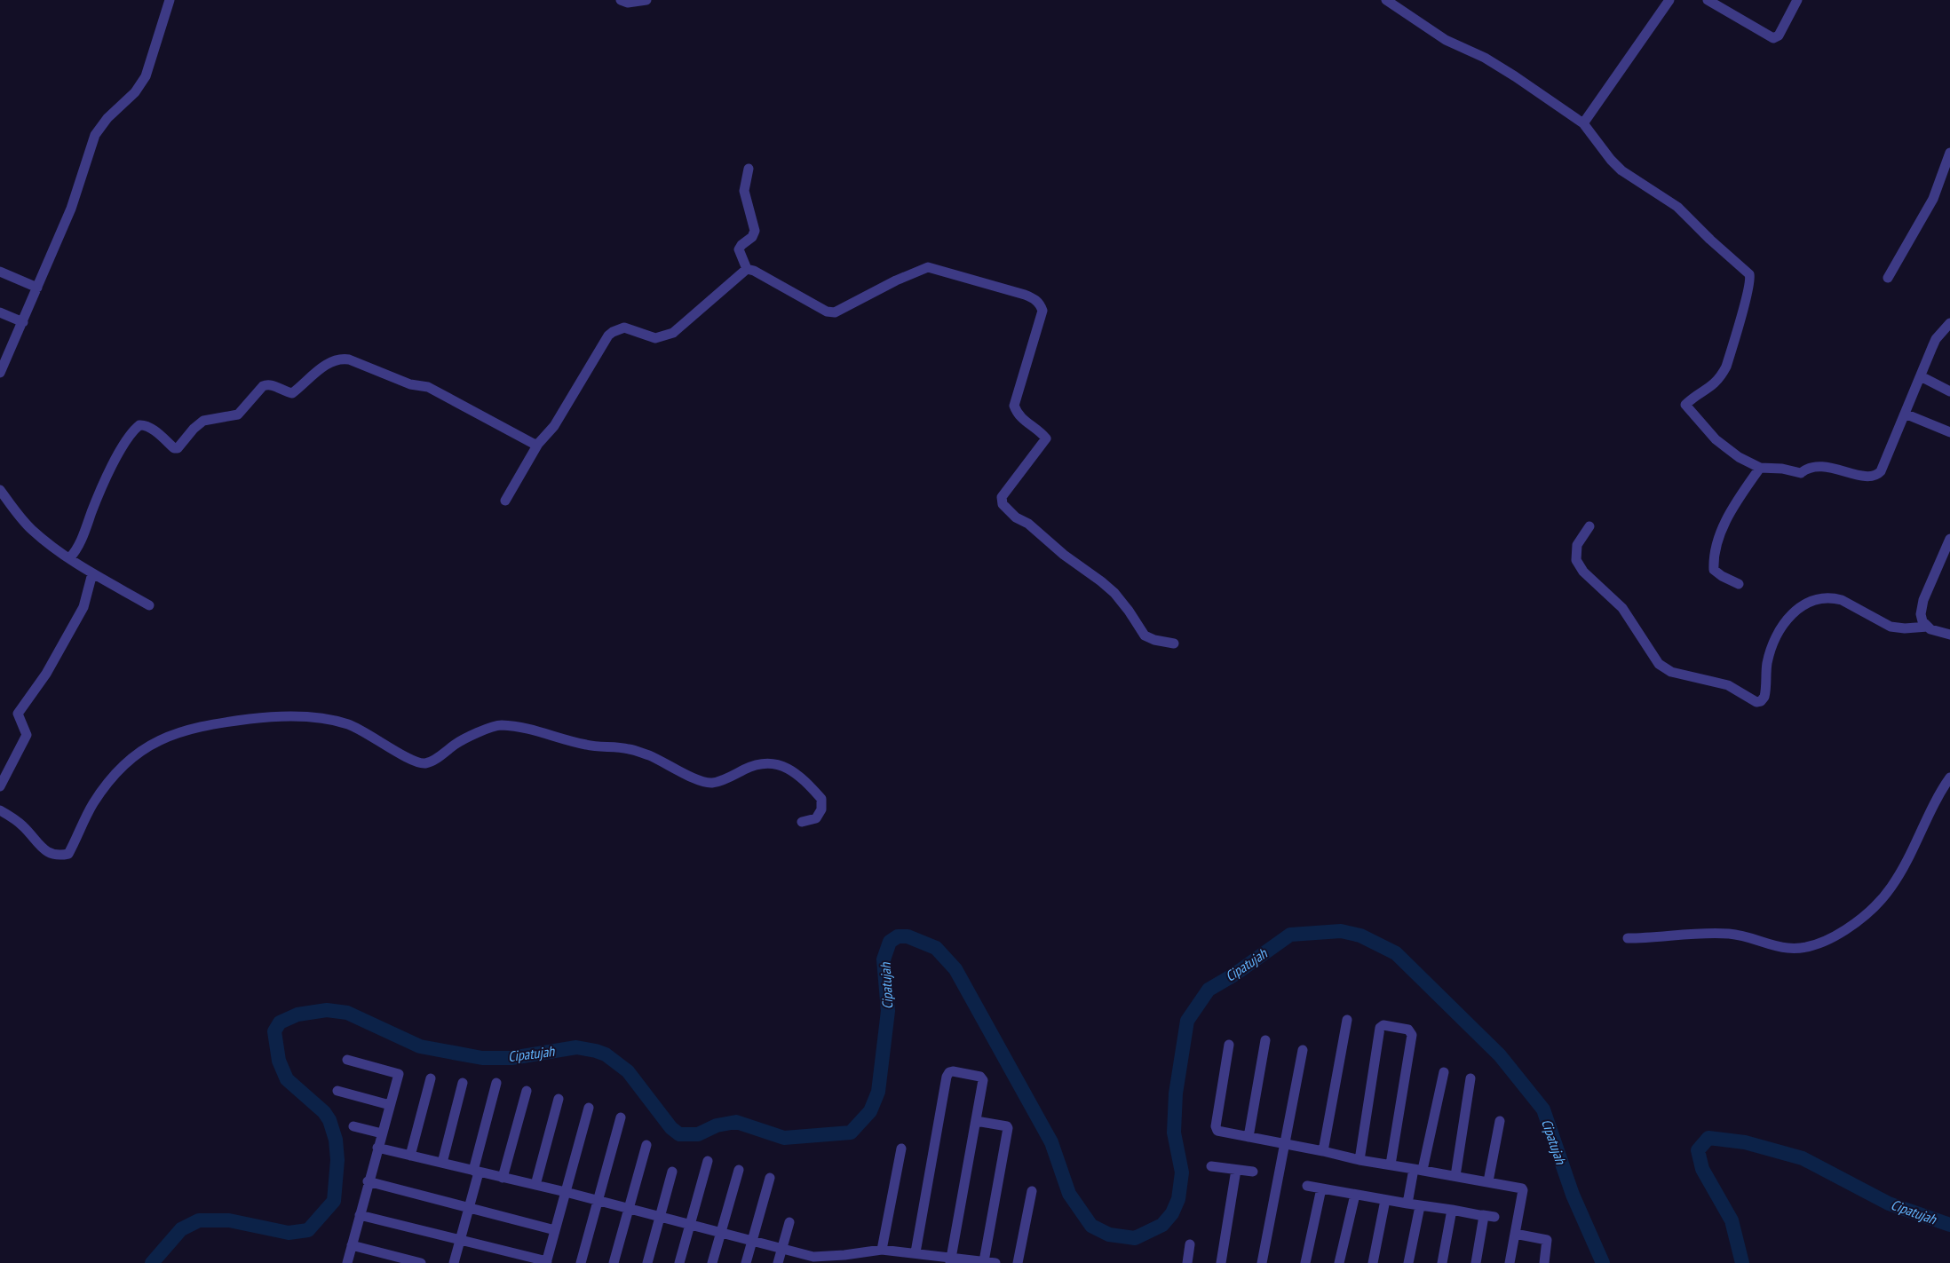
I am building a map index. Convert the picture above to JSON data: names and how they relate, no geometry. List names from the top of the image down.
{
  "water": ["Cipatujah"]
}
